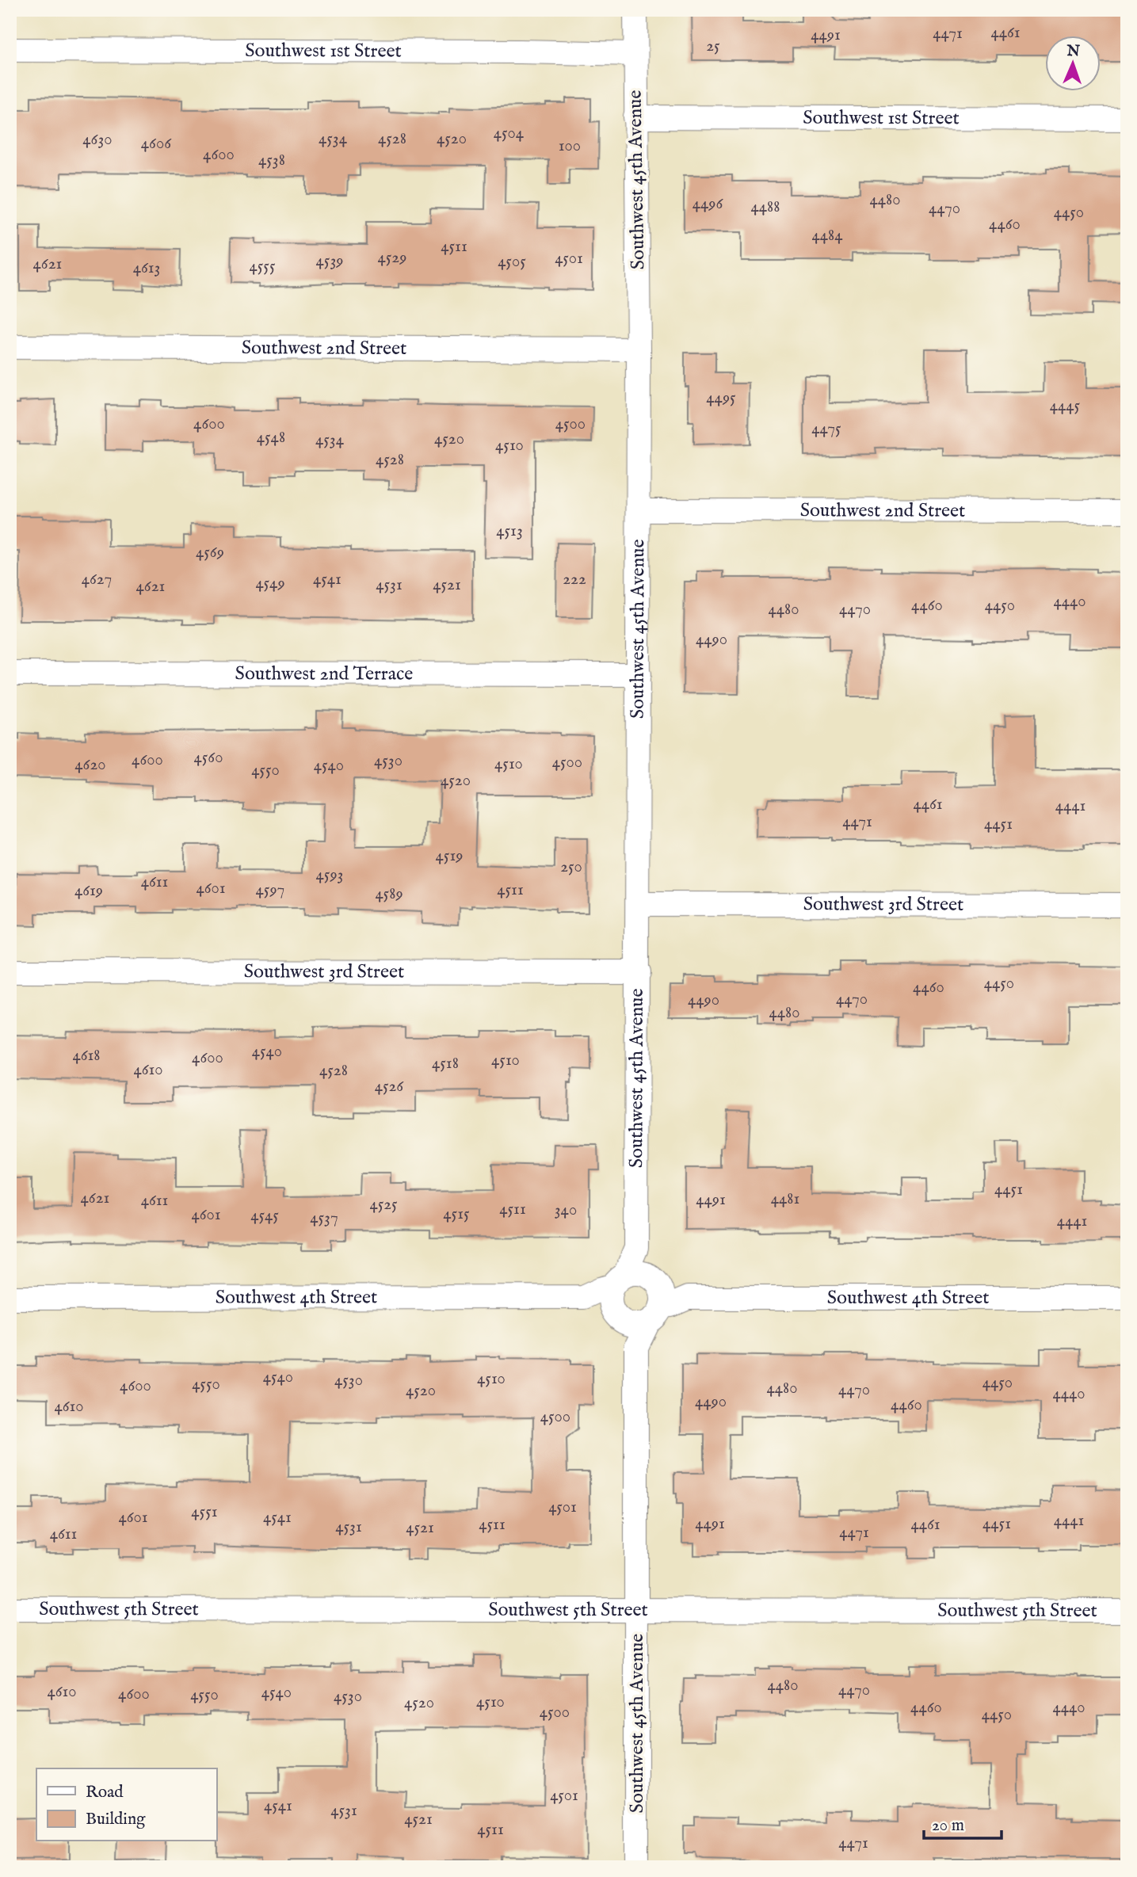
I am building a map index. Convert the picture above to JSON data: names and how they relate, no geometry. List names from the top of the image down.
{
  "streets": {
    "street": [
      "Southwest 1st Street",
      "Southwest 45th Avenue",
      "Southwest 2nd Street",
      "Southwest 2nd Terrace",
      "Southwest 3rd Street",
      "Southwest 4th Street",
      "Southwest 5th Street"
    ]
  },
  "crossings": [
    ["Southwest 1st Street", "Southwest 45th Avenue"],
    ["Southwest 45th Avenue", "Southwest 2nd Street"],
    ["Southwest 45th Avenue", "Southwest 2nd Terrace"],
    ["Southwest 45th Avenue", "Southwest 3rd Street"],
    ["Southwest 45th Avenue", "Southwest 4th Street"],
    ["Southwest 45th Avenue", "Southwest 5th Street"]
  ],
  "house_numbers": [
    "4461",
    "4471",
    "4491",
    "25",
    "4504",
    "4534",
    "4528",
    "4520",
    "4630",
    "4606",
    "100",
    "4600",
    "4538",
    "4480",
    "4496",
    "4488",
    "4470",
    "4450",
    "4460",
    "4484",
    "4511",
    "4529",
    "4501",
    "4539",
    "4505",
    "4621",
    "4555",
    "4613",
    "4495",
    "4445",
    "4600",
    "4500",
    "4475",
    "4548",
    "4520",
    "4534",
    "4510",
    "4528",
    "4513",
    "4569",
    "4627",
    "4541",
    "222",
    "4549",
    "4531",
    "4521",
    "4621",
    "4440",
    "4460",
    "4450",
    "4480",
    "4470",
    "4490",
    "4560",
    "4600",
    "4530",
    "4500",
    "4510",
    "4620",
    "4540",
    "4550",
    "4520",
    "4461",
    "4441",
    "4471",
    "4451",
    "4519",
    "250",
    "4593",
    "4611",
    "4601",
    "4597",
    "4511",
    "4619",
    "4589",
    "4450",
    "4460",
    "4470",
    "4490",
    "4480",
    "4540",
    "4618",
    "4600",
    "4510",
    "4518",
    "4610",
    "4528",
    "4526",
    "4451",
    "4621",
    "4481",
    "4491",
    "4611",
    "4525",
    "4511",
    "340",
    "4515",
    "4601",
    "4545",
    "4537",
    "4441",
    "4540",
    "4510",
    "4530",
    "4450",
    "4550",
    "4600",
    "4480",
    "4470",
    "4520",
    "4440",
    "4490",
    "4460",
    "4610",
    "4500",
    "4501",
    "4551",
    "4601",
    "4541",
    "4441",
    "4491",
    "4451",
    "4511",
    "4461",
    "4531",
    "4521",
    "4471",
    "4611",
    "4480",
    "4470",
    "4610",
    "4540",
    "4600",
    "4550",
    "4530",
    "4510",
    "4520",
    "4460",
    "4440",
    "4500",
    "4450",
    "4501",
    "4541",
    "4531",
    "4521",
    "4511",
    "4471"
  ],
  "legend": ["Road", "Building"],
  "scale_bar": "20 m",
  "north": "top"
}
